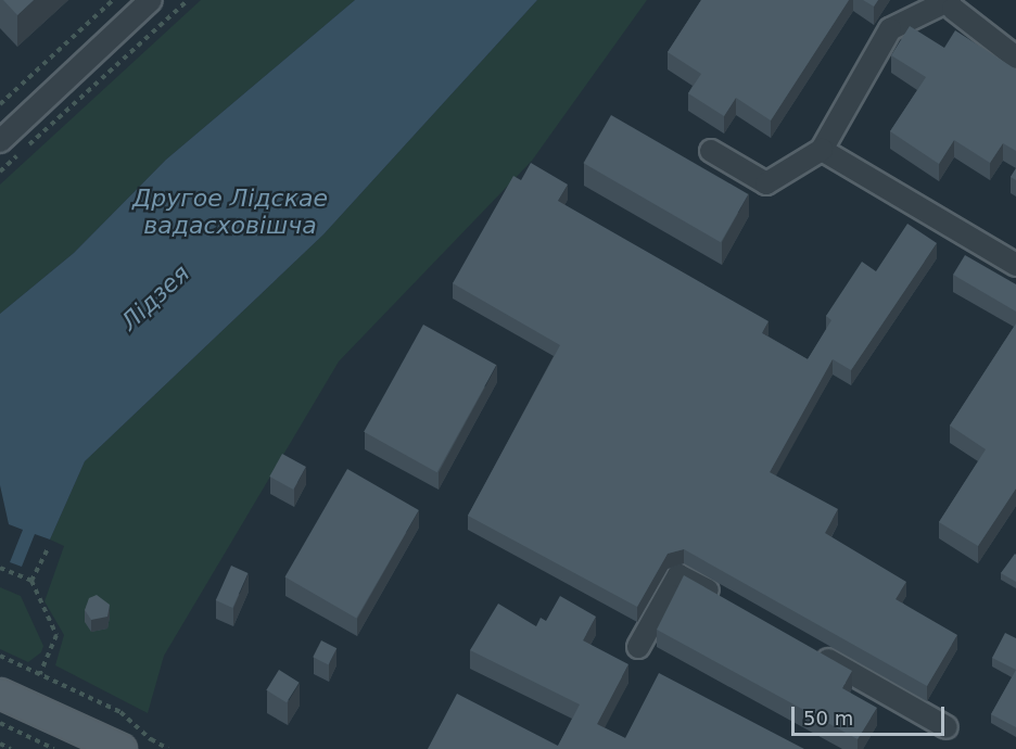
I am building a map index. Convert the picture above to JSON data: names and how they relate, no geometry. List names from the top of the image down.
{
  "water": ["Другое Лідскае вадасховішча", "Лідзея"],
  "scale_bar": "50 m"
}
